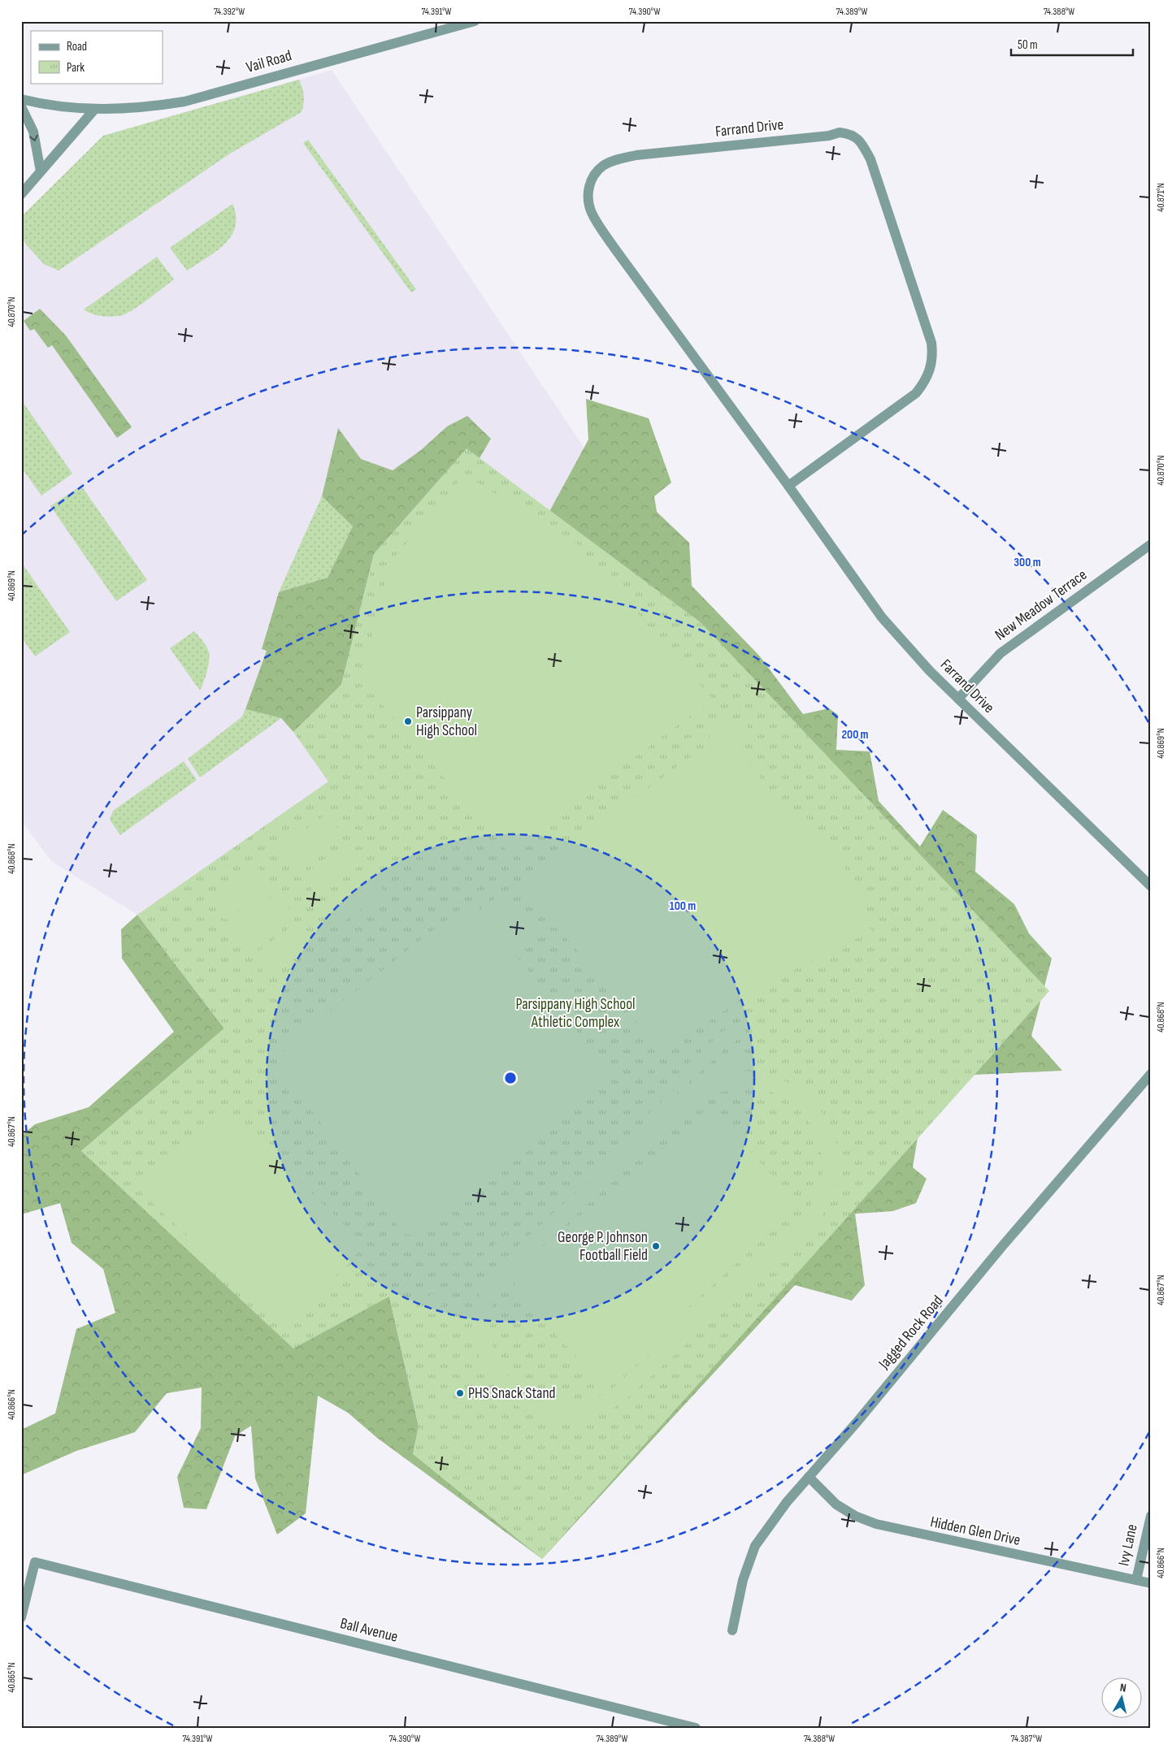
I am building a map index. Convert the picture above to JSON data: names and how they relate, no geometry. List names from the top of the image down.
{
  "streets": {
    "street": [
      "Vail Road",
      "Farrand Drive",
      "New Meadow Terrace",
      "Jagged Rock Road",
      "Hidden Glen Drive",
      "Ivy Lane",
      "Ball Avenue"
    ]
  },
  "crossings": [
    ["Farrand Drive", "New Meadow Terrace"],
    ["Jagged Rock Road", "Hidden Glen Drive"],
    ["Hidden Glen Drive", "Ivy Lane"]
  ],
  "parks": ["Parsippany High School Athletic Complex"],
  "places": ["Parsippany High School", "George P. Johnson Football Field", "PHS Snack Stand"],
  "legend": ["Road", "Park"],
  "scale_bar": "50 m",
  "north": "top",
  "coordinates": [
    "74.392°W",
    "74.391°W",
    "74.390°W",
    "74.389°W",
    "74.388°W",
    "40.871°N",
    "40.870°N",
    "40.869°N",
    "40.868°N",
    "40.867°N",
    "40.866°N",
    "40.865°N",
    "74.387°W"
  ],
  "rings": ["300 m", "200 m", "100 m"]
}
